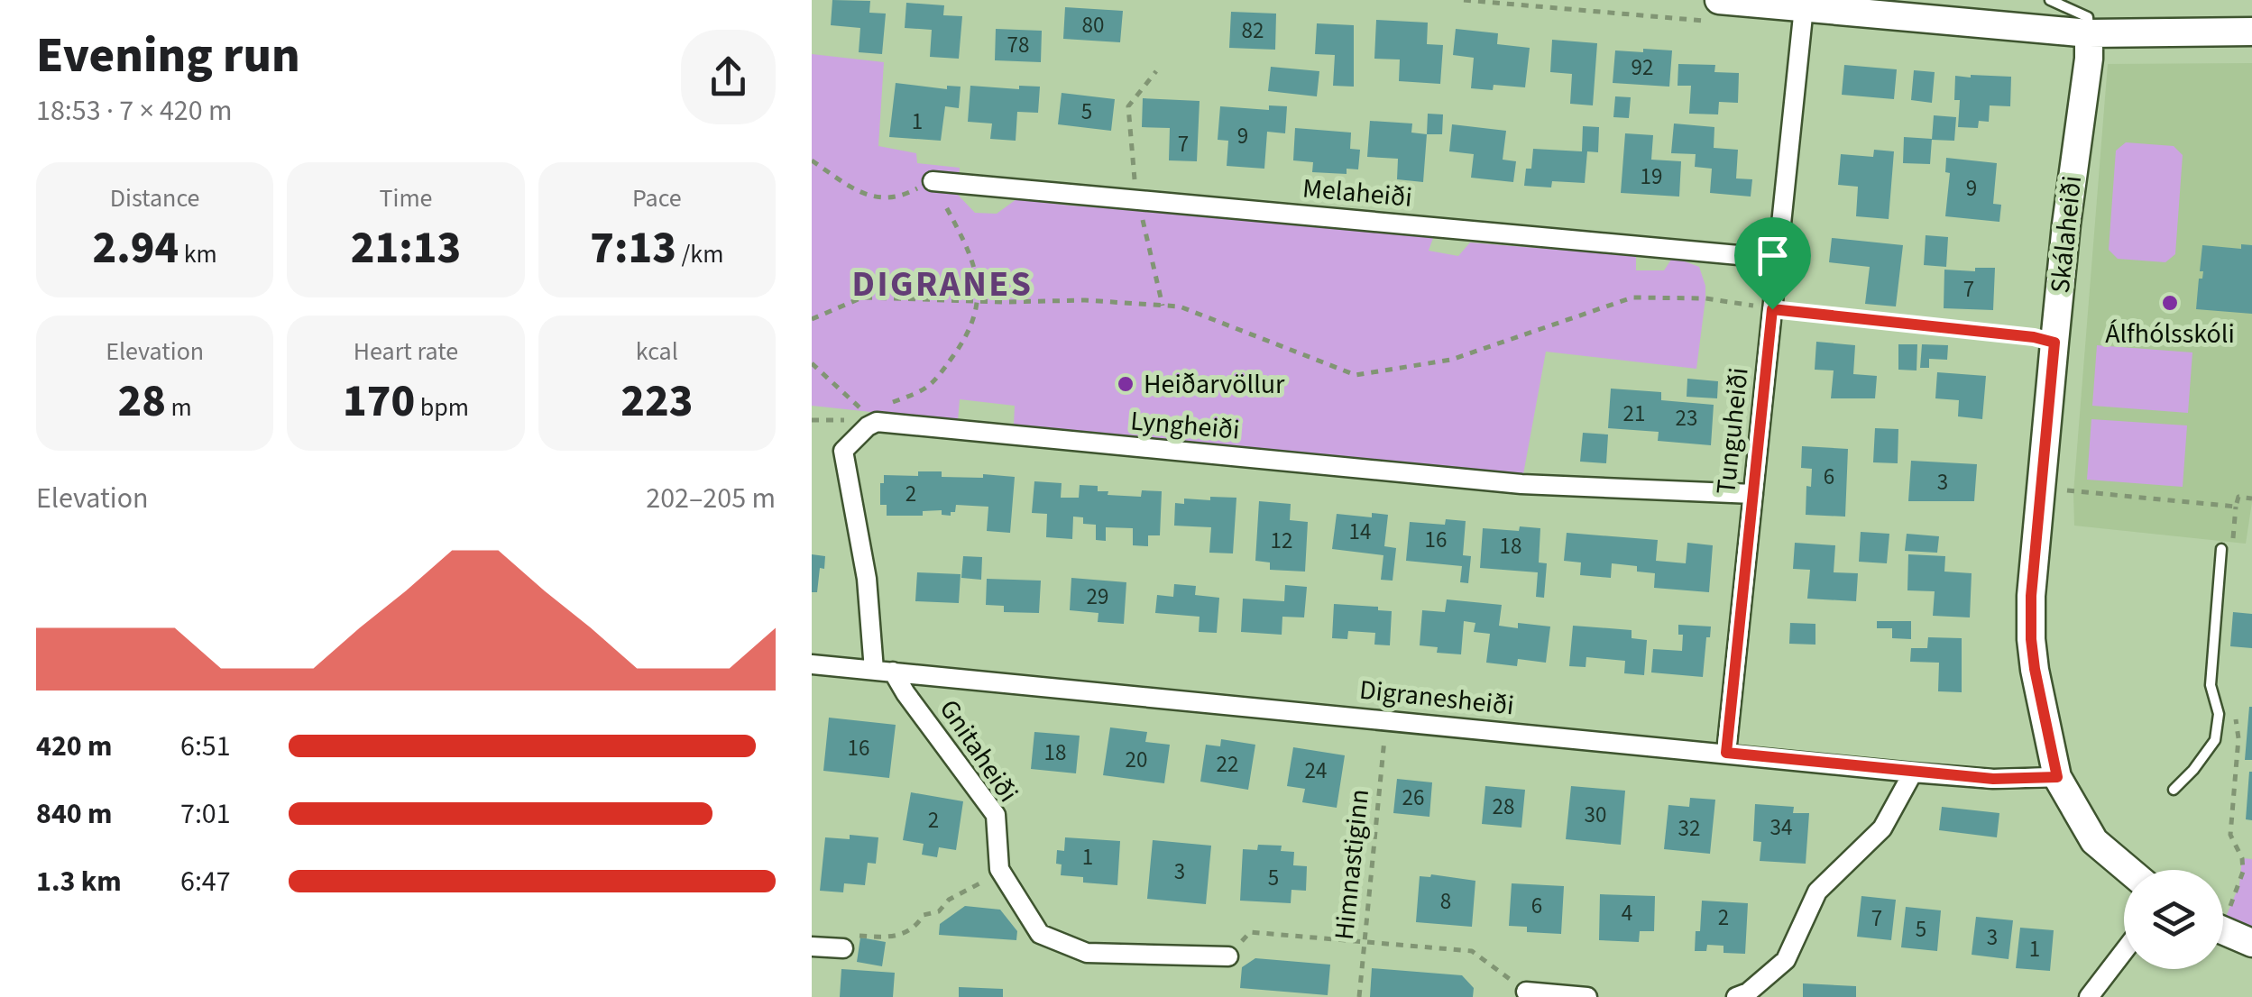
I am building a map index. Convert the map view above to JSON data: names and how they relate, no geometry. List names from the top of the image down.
{
  "streets": {
    "street": [
      "Melaheiði",
      "Skálaheiði",
      "Lyngheiði",
      "Tunguheiði",
      "Digranesheiði",
      "Gnitaheiði"
    ],
    "path": ["Himnastiginn"]
  },
  "crossings": [
    ["Melaheiði", "Tunguheiði"],
    ["Skálaheiði", "Digranesheiði"],
    ["Lyngheiði", "Tunguheiði"],
    ["Lyngheiði", "Digranesheiði"],
    ["Lyngheiði", "Gnitaheiði"],
    ["Tunguheiði", "Digranesheiði"],
    ["Digranesheiði", "Gnitaheiði"]
  ],
  "districts": ["DIGRANES"],
  "places": ["Álfhólsskóli", "Heiðarvöllur"],
  "house_numbers": [
    "80",
    "82",
    "78",
    "92",
    "5",
    "1",
    "9",
    "7",
    "19",
    "9",
    "7",
    "21",
    "23",
    "6",
    "3",
    "2",
    "14",
    "16",
    "12",
    "18",
    "29",
    "16",
    "18",
    "20",
    "22",
    "24",
    "26",
    "28",
    "30",
    "2",
    "34",
    "32",
    "1",
    "3",
    "5",
    "8",
    "6",
    "4",
    "2",
    "7",
    "5",
    "3",
    "1"
  ],
  "page": {
    "heading": ["Evening run", "18:53 · 7 × 420 m"],
    "stats": [
      ["Distance", "2.94 km"],
      ["Time", "21:13"],
      ["Pace", "7:13 /km"],
      ["Elevation", "28 m"],
      ["Heart rate", "170 bpm"],
      ["kcal", "223"]
    ],
    "chart": ["Elevation", "202–205 m"],
    "list": [
      {
        "name": "420 m",
        "note": "6:51"
      },
      {
        "name": "840 m",
        "note": "7:01"
      },
      {
        "name": "1.3 km",
        "note": "6:47"
      }
    ]
  }
}
